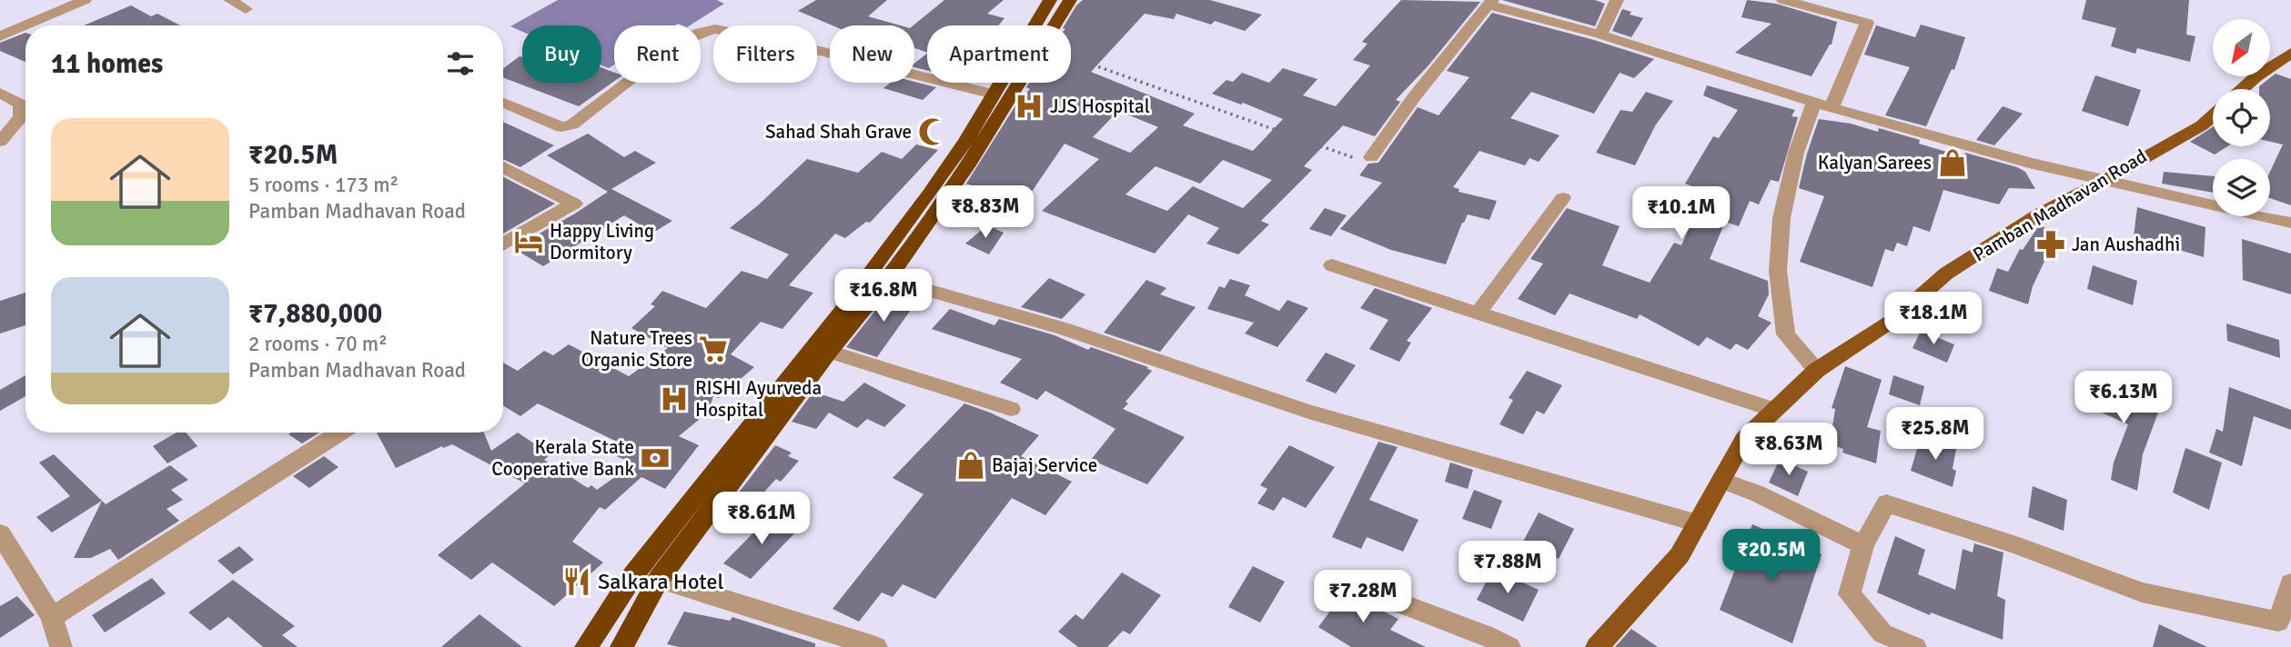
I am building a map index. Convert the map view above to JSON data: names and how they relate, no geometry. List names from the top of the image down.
{
  "streets": {
    "main road": ["Pamban Madhavan Road"]
  },
  "places": {
    "hospital": ["JJS Hospital", "RISHI Ayurveda Hospital"],
    "mosque": ["Sahad Shah Grave"],
    "shop": ["Kalyan Sarees", "Bajaj Service"],
    "hotel": ["Happy Living Dormitory"],
    "pharmacy": ["Jan Aushadhi"],
    "supermarket": ["Nature Trees Organic Store"],
    "bank": ["Kerala State Cooperative Bank"],
    "restaurant": ["Salkara Hotel"]
  },
  "north": "bottom left",
  "page": {
    "chip": [
      "Buy",
      "Rent",
      "Filters",
      "New",
      "Apartment"
    ],
    "heading": "11 homes",
    "list": [
      {
        "name": "₹20.5M",
        "note": "5 rooms · 173 m² · Pamban Madhavan Road"
      },
      {
        "name": "₹7,880,000",
        "note": "2 rooms · 70 m² · Pamban Madhavan Road"
      }
    ],
    "price": [
      "₹8.83M",
      "₹10.1M",
      "₹16.8M",
      "₹18.1M",
      "₹6.13M",
      "₹25.8M",
      "₹8.63M",
      "₹8.61M",
      "₹20.5M",
      "₹7.88M",
      "₹7.28M"
    ]
  }
}
